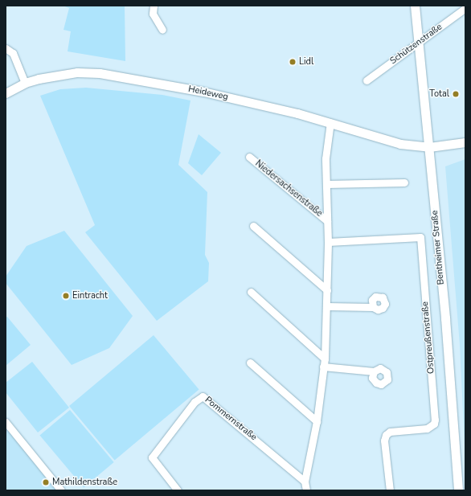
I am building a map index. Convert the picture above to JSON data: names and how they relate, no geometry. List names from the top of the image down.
{
  "streets": {
    "street": [
      "Schützenstraße",
      "Heideweg",
      "Niedersachsenstraße",
      "Bentheimer Straße",
      "Ostpreußenstraße",
      "Pommernstraße"
    ]
  },
  "crossings": [
    ["Schützenstraße", "Bentheimer Straße"],
    ["Heideweg", "Niedersachsenstraße"],
    ["Heideweg", "Bentheimer Straße"],
    ["Niedersachsenstraße", "Ostpreußenstraße"],
    ["Niedersachsenstraße", "Pommernstraße"]
  ],
  "places": [
    "Lidl",
    "Total",
    "Eintracht",
    "Mathildenstraße"
  ]
}
